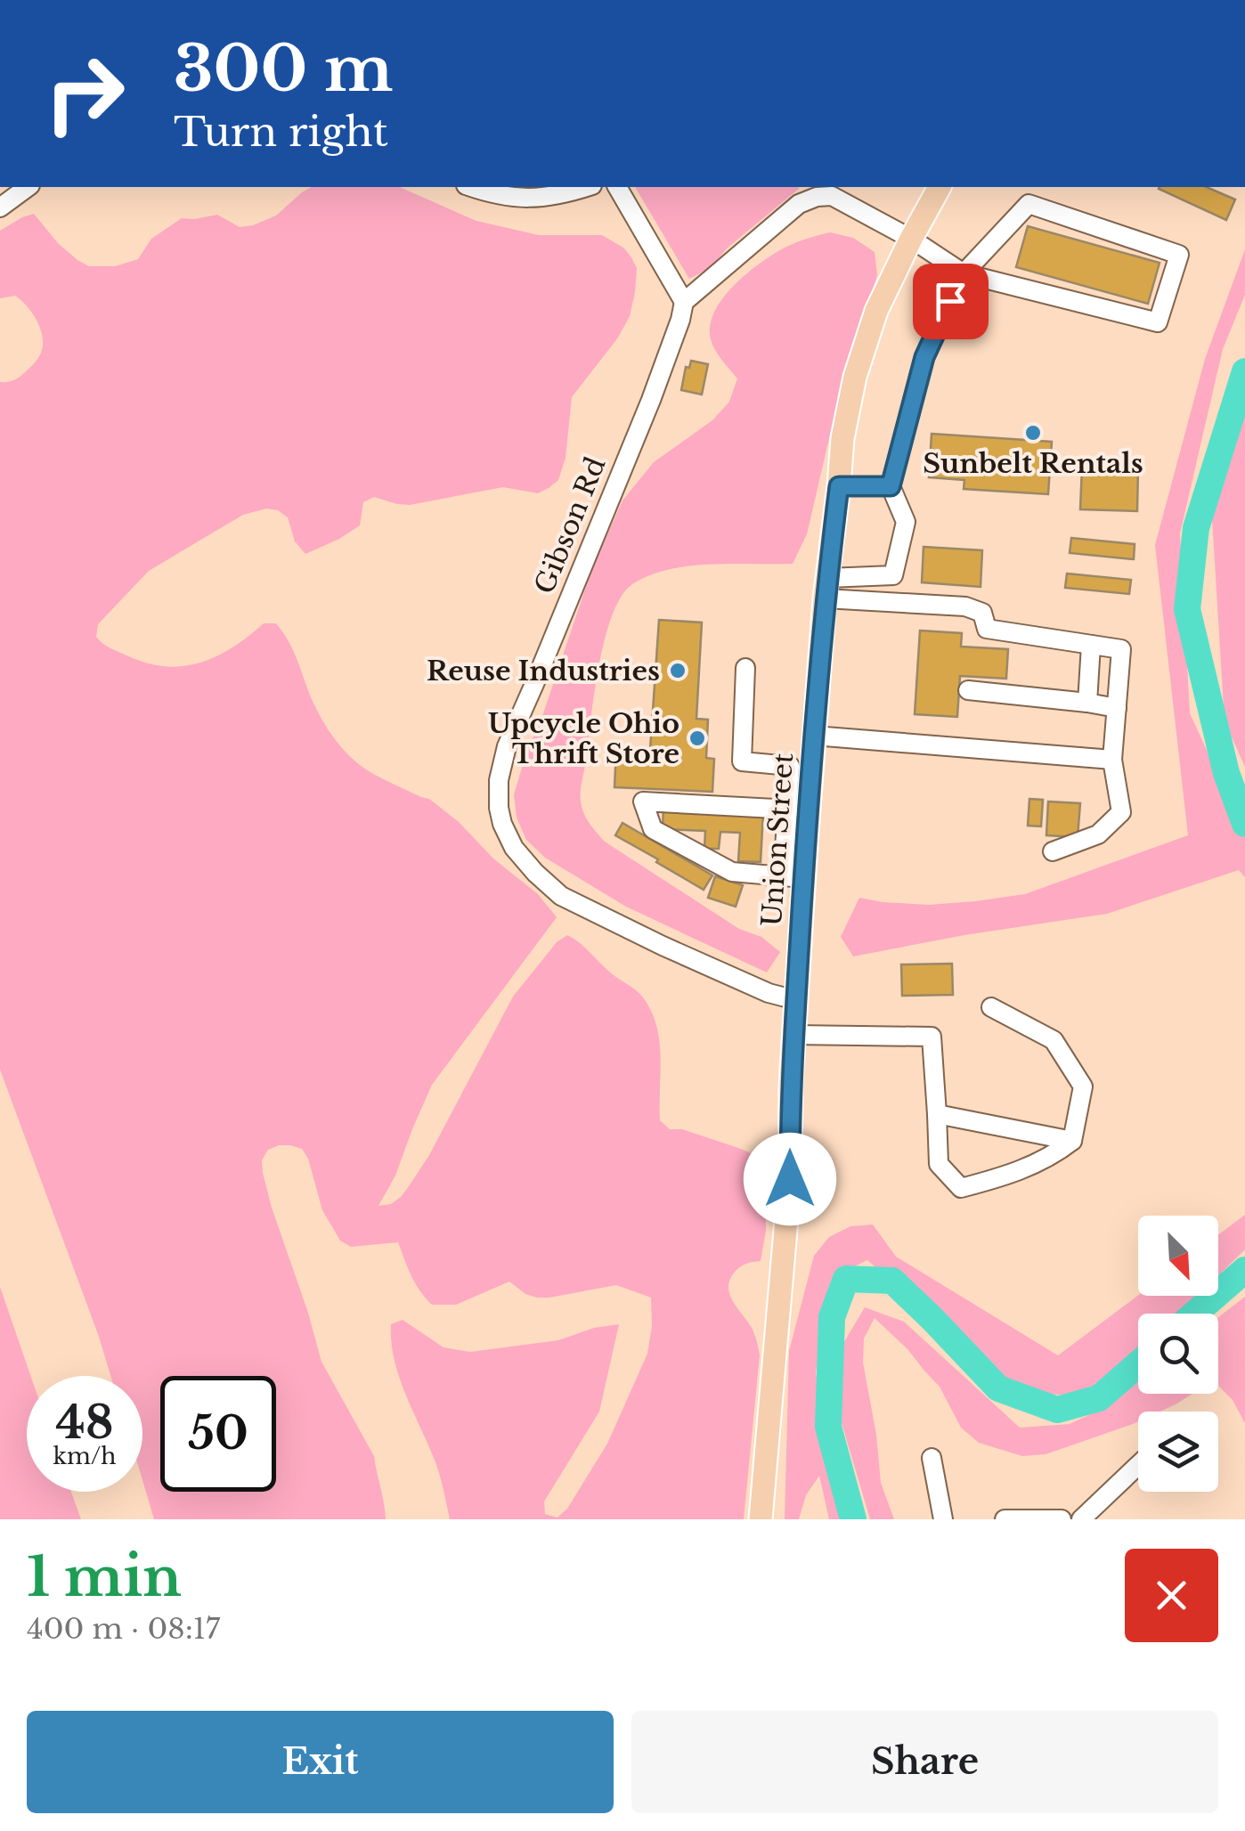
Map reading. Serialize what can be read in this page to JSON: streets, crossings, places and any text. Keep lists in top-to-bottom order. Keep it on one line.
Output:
{"streets":{"main road":["Union Street"],"street":["Gibson Rd"]},"crossings":[["Gibson Rd","Union Street"]],"places":["Sunbelt Rentals","Reuse Industries","Upcycle Ohio Thrift Store"],"north":"bottom right","page":{"turn":["300 m","Turn right"],"speed":"48 km/h","limit":"50","heading":["1 min","400 m · 08:17"],"buttons":["Exit","Share"]}}
